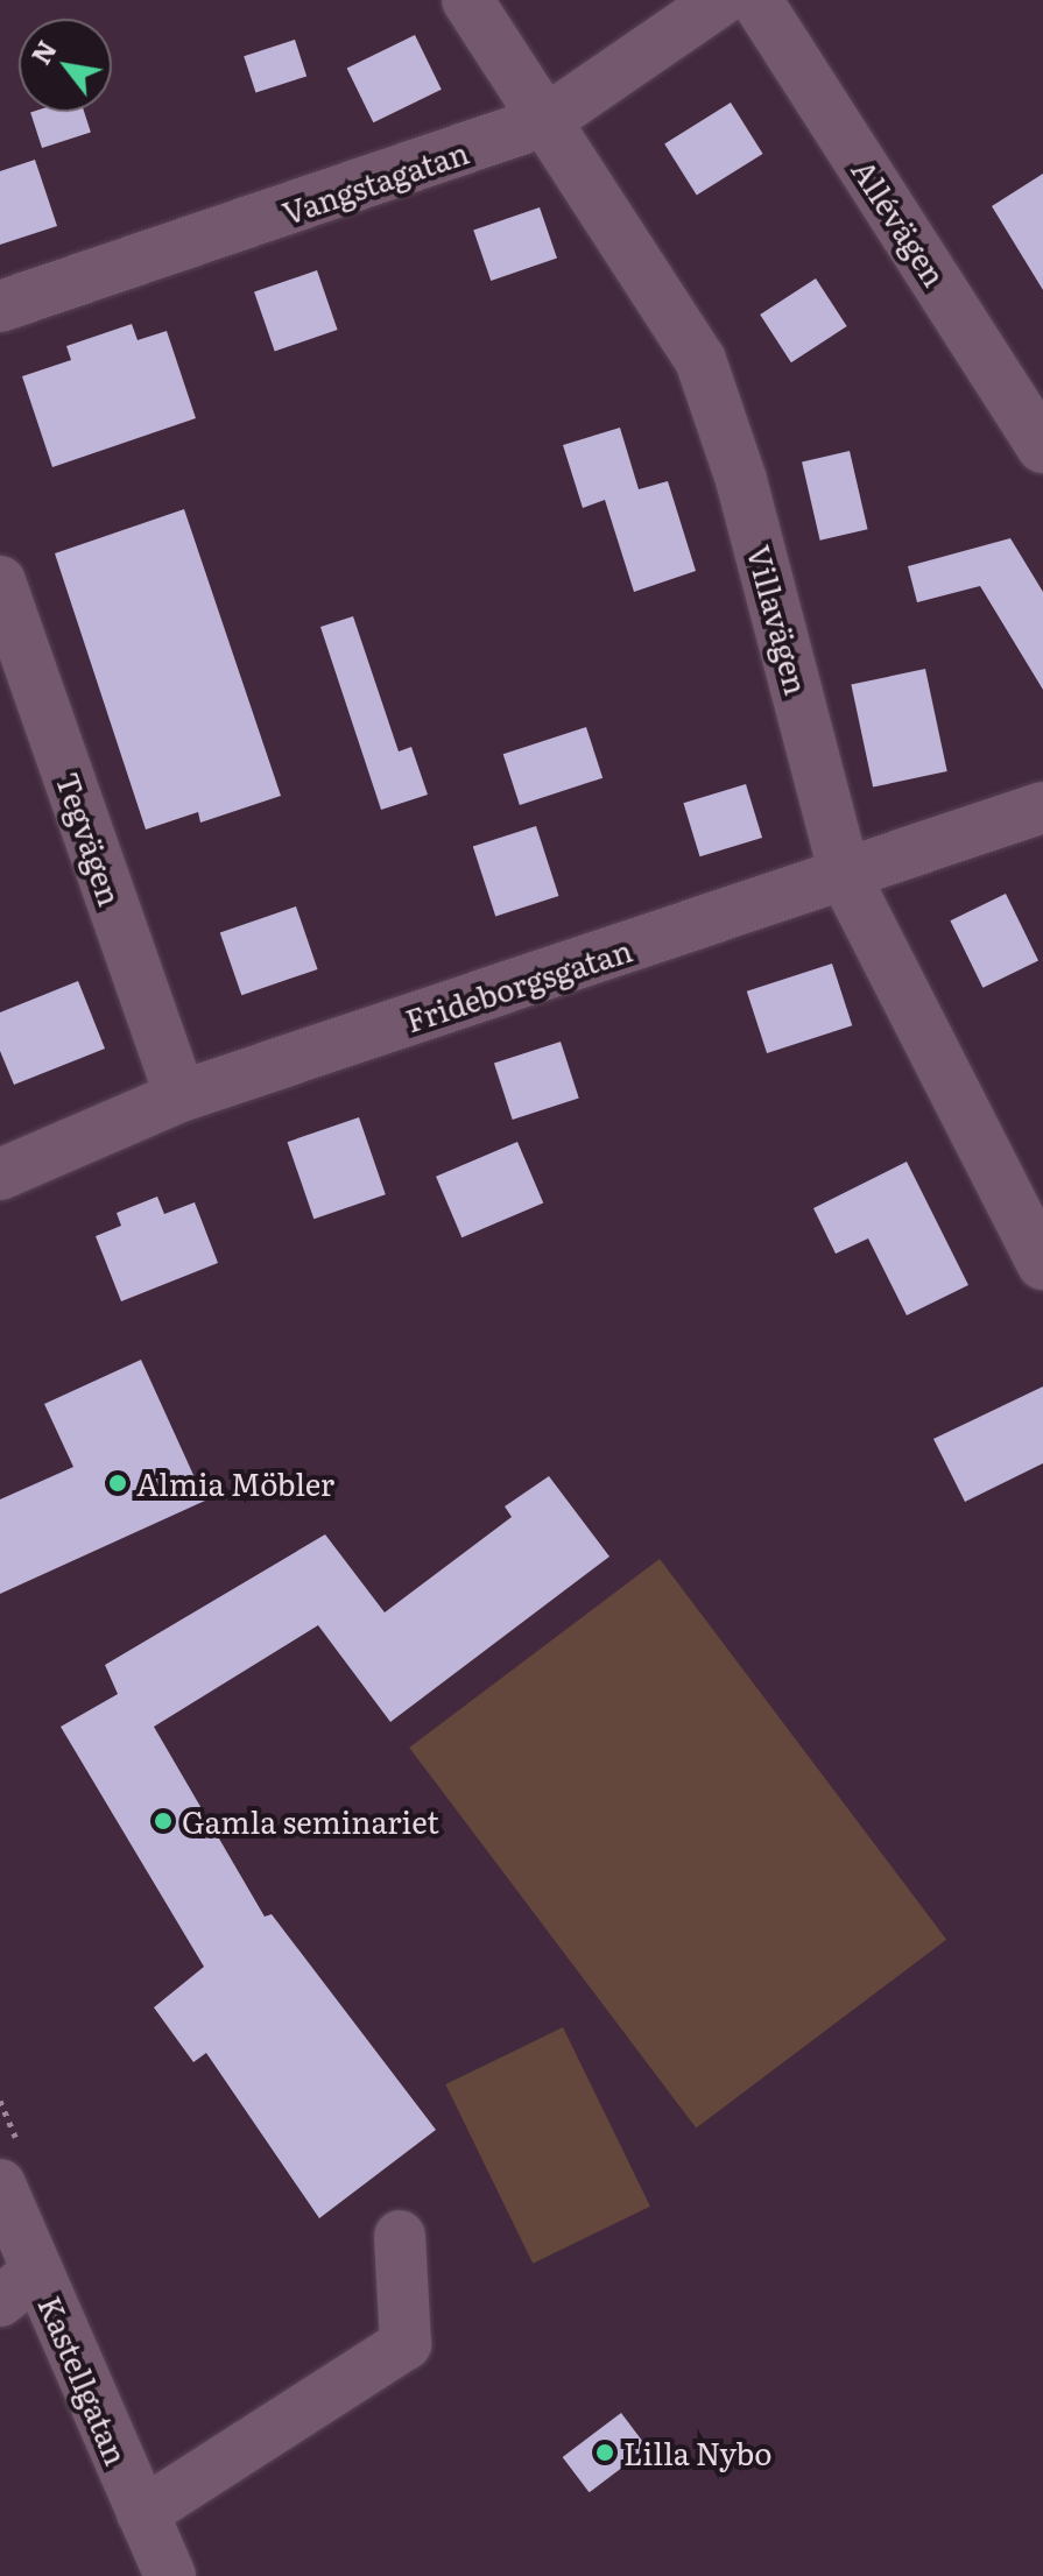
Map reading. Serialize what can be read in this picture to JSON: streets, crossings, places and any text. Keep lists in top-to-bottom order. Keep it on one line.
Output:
{"streets":{"street":["Vangstagatan","Allévägen","Villavägen","Tegvägen","Frideborgsgatan","Kastellgatan"]},"crossings":[["Vangstagatan","Villavägen"],["Villavägen","Frideborgsgatan"],["Tegvägen","Frideborgsgatan"]],"places":["Almia Möbler","Gamla seminariet","Lilla Nybo"],"north":"top left"}
